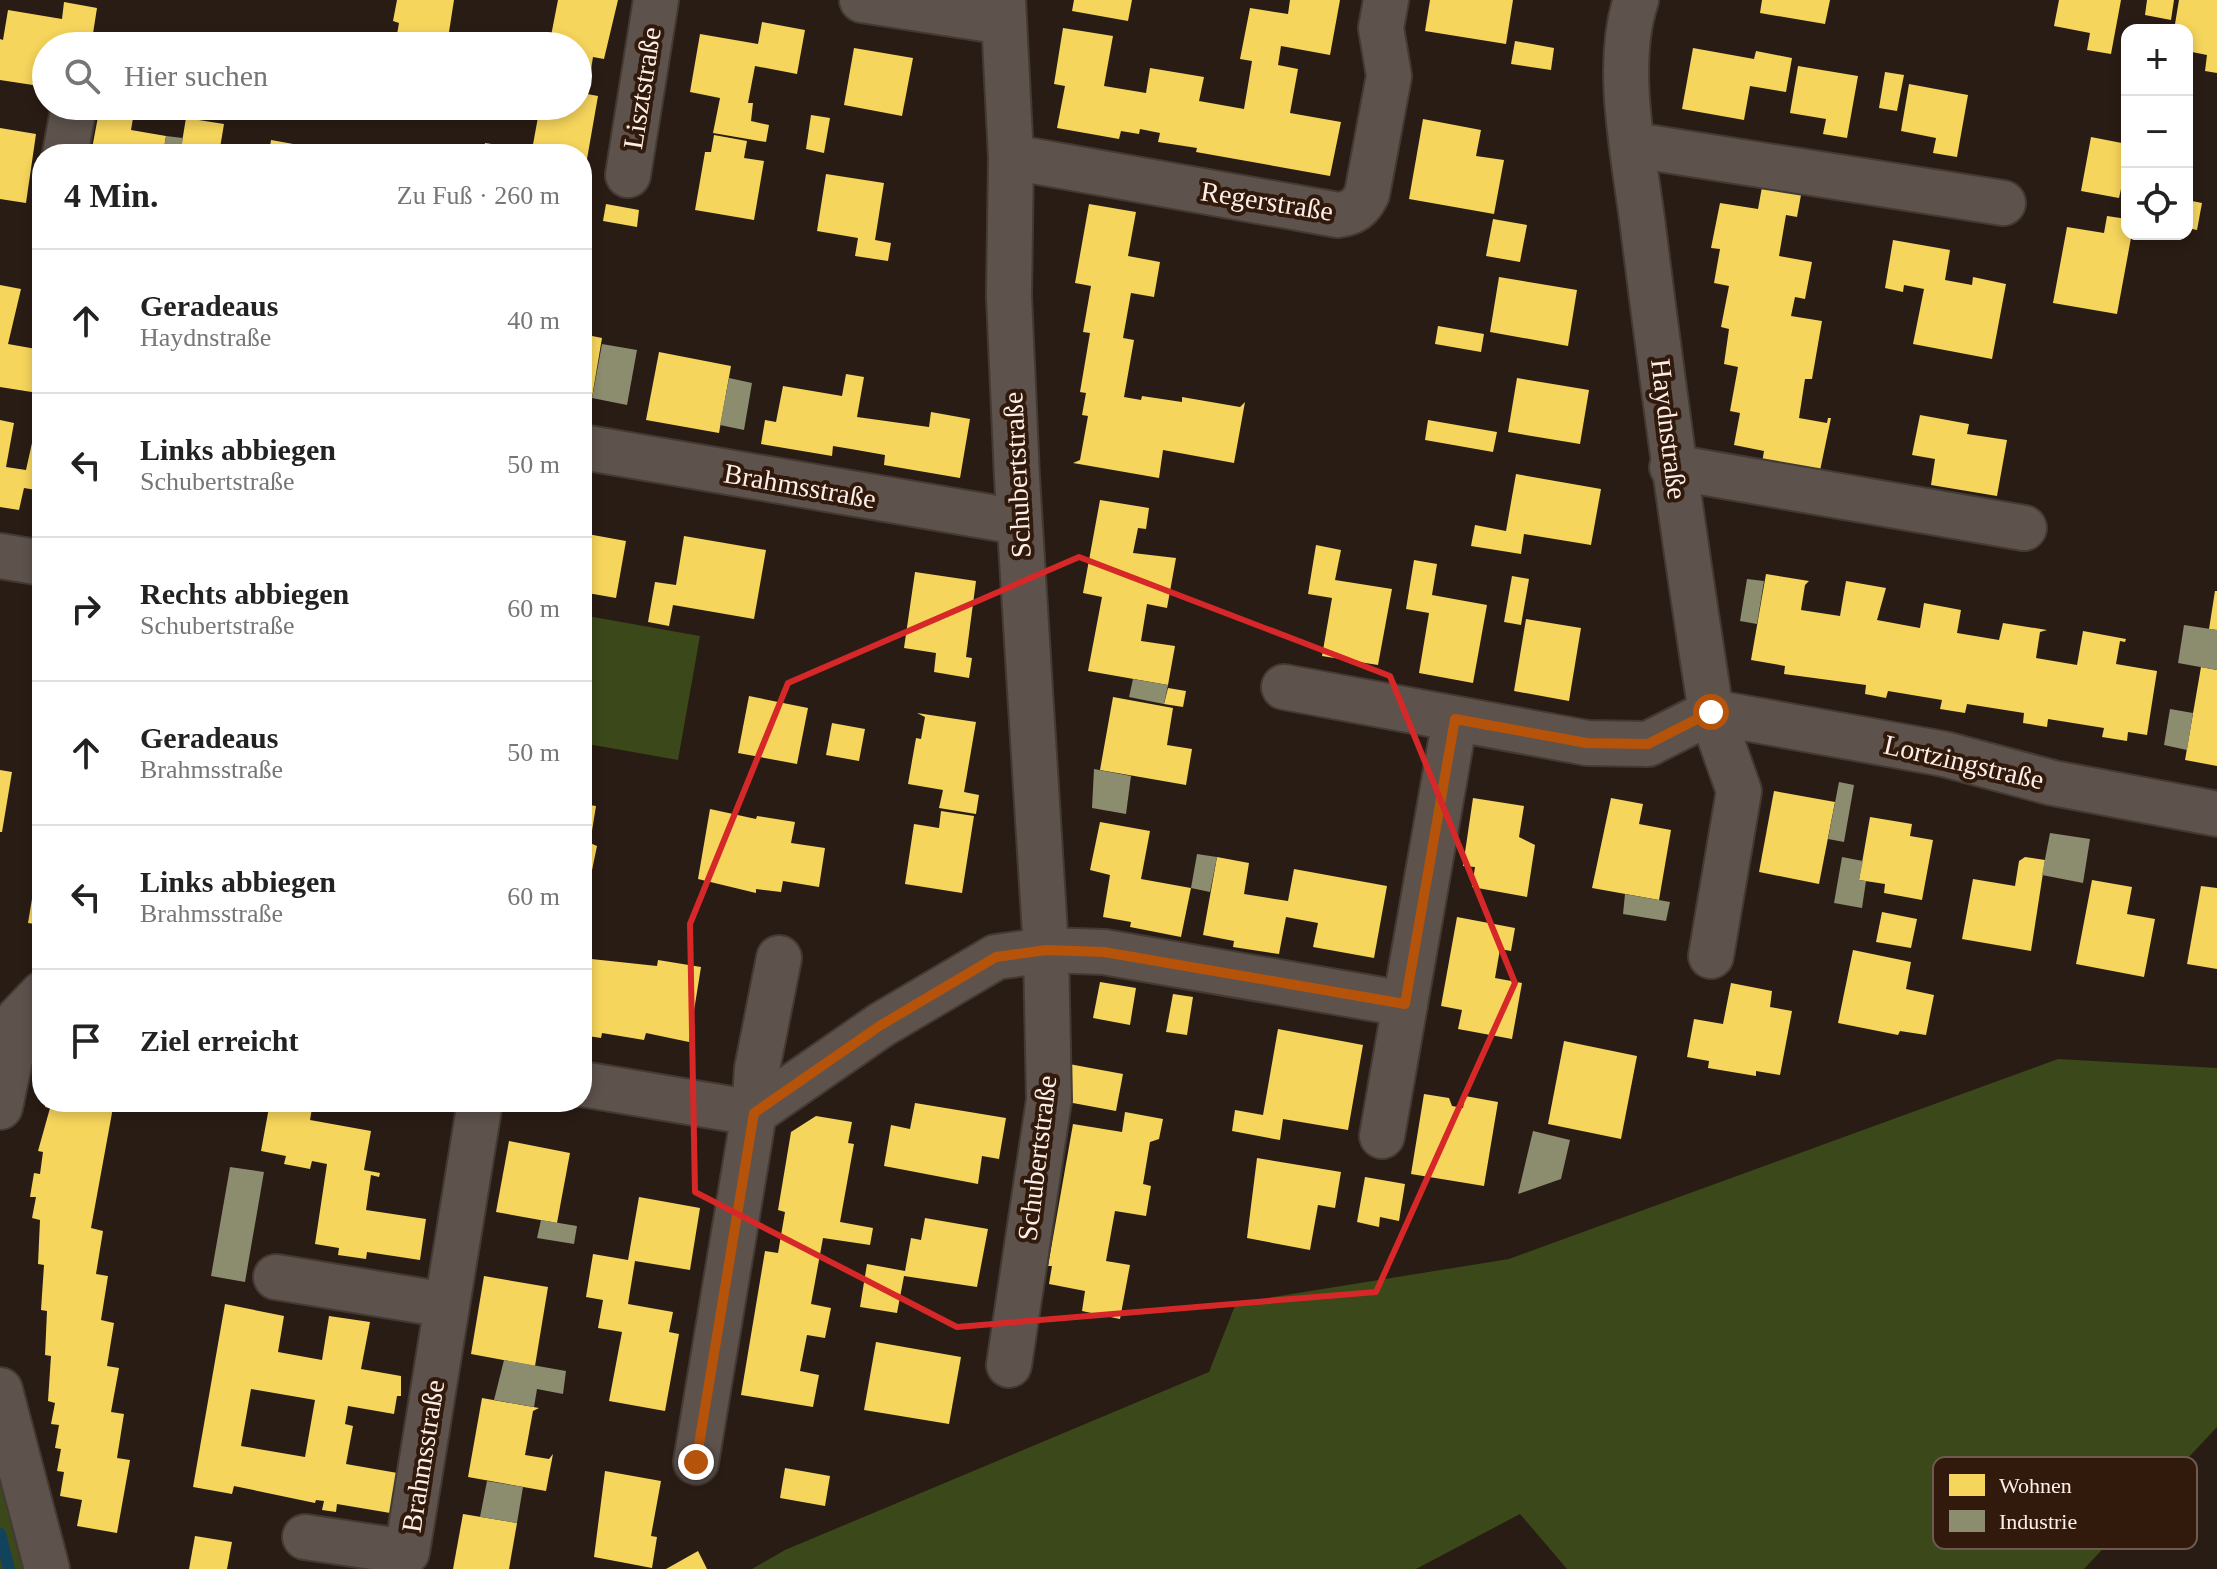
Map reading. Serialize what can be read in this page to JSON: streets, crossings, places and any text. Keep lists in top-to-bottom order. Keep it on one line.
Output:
{"streets":{"street":["Lisztstraße","Regerstraße","Haydnstraße","Schubertstraße","Brahmsstraße","Lortzingstraße"]},"crossings":[["Regerstraße","Schubertstraße"],["Haydnstraße","Lortzingstraße"],["Schubertstraße","Brahmsstraße"]],"legend":["Wohnen","Industrie"],"page":{"map_buttons":["+","−"],"search":"Hier suchen","heading":["4 Min.","Zu Fuß · 260 m"],"list":[["Geradeaus","Haydnstraße","40 m"],["Links abbiegen","Schubertstraße","50 m"],["Rechts abbiegen","Schubertstraße","60 m"],["Geradeaus","Brahmsstraße","50 m"],["Links abbiegen","Brahmsstraße","60 m"],"Ziel erreicht"]}}
